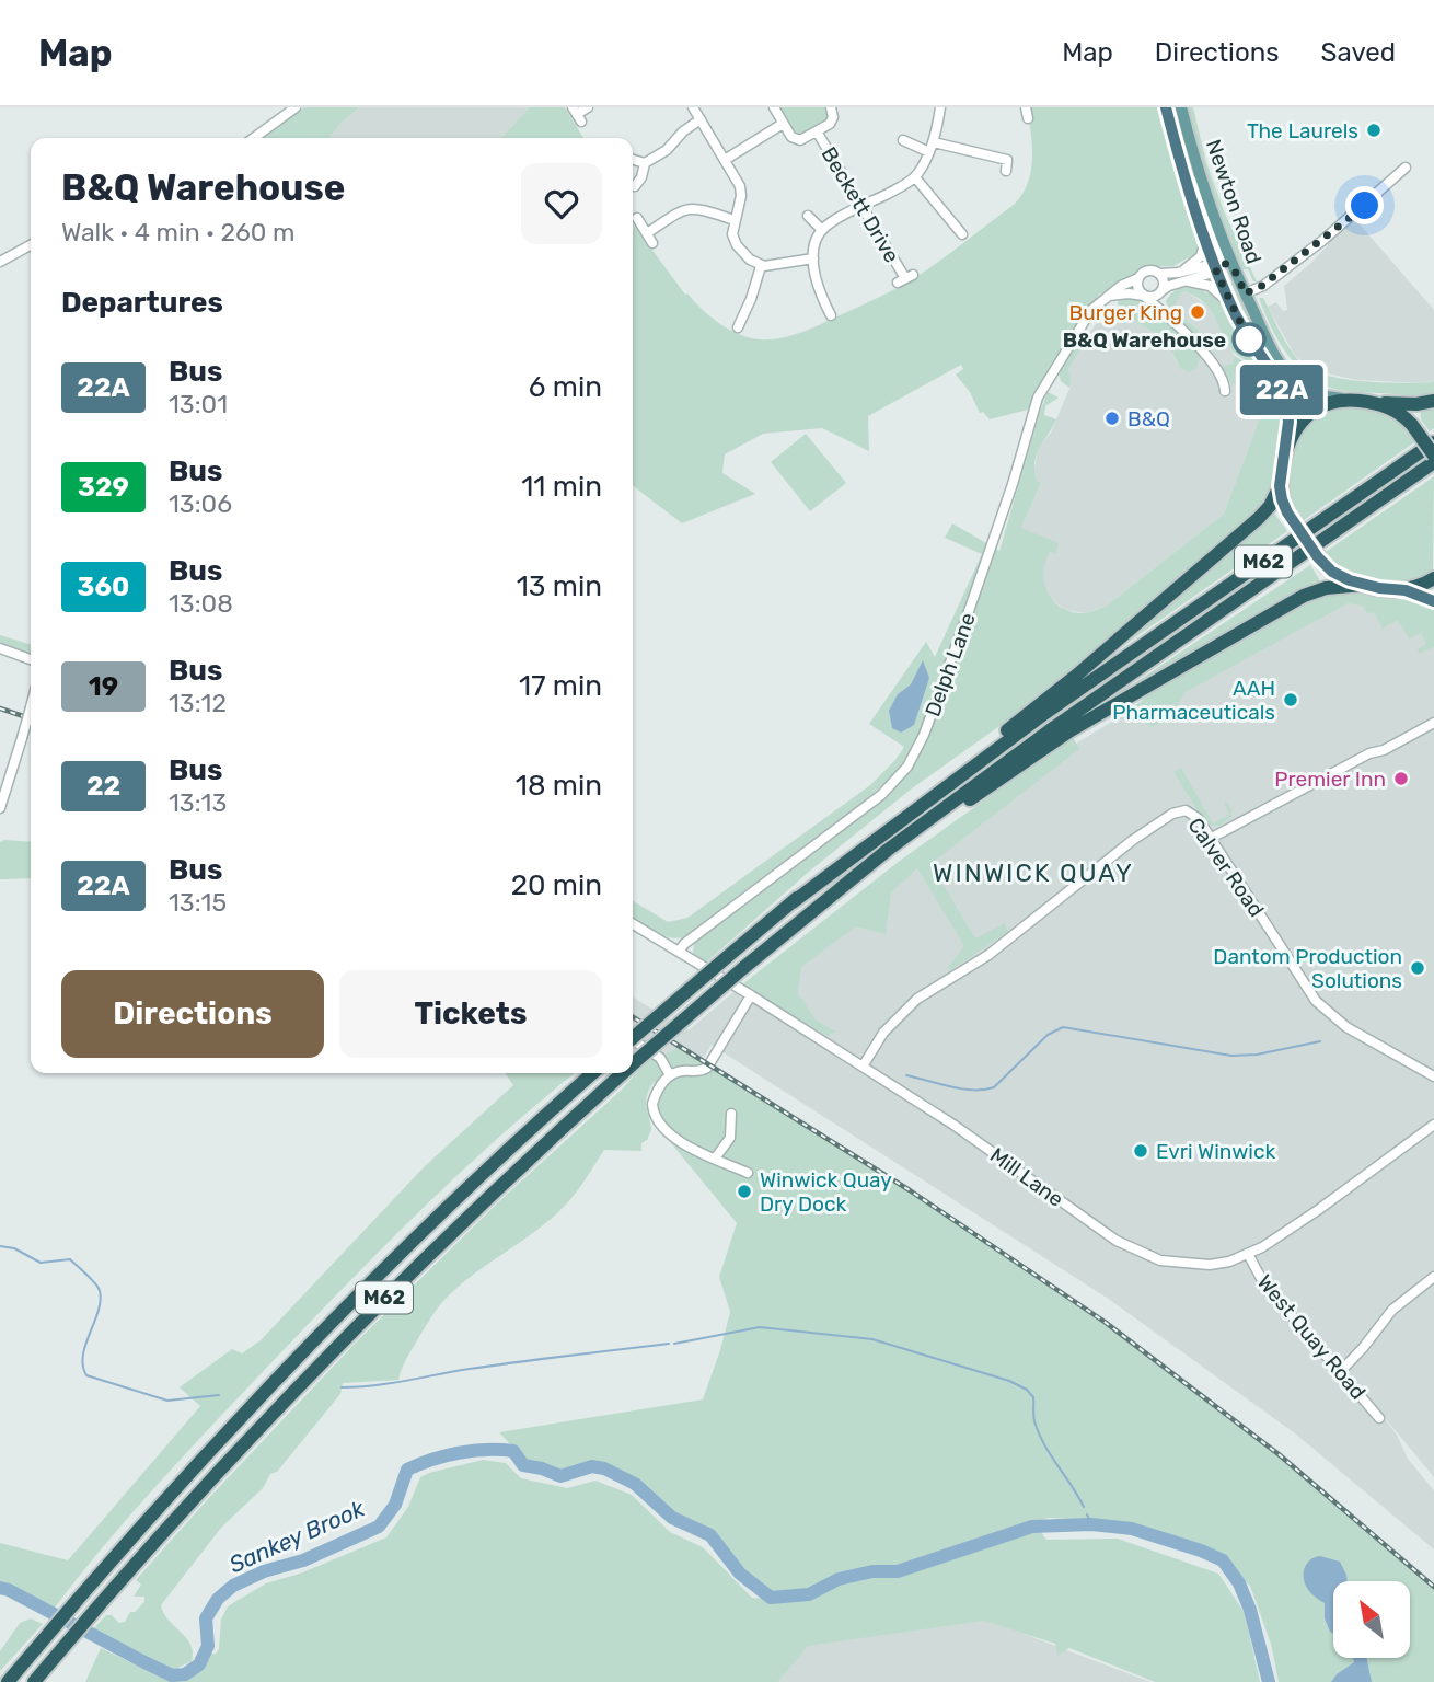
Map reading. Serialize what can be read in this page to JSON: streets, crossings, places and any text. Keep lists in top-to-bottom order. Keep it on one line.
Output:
{"streets":{"highway":["M62"],"main road":["Newton Road"],"street":["Beckett Drive","Delph Lane","Calver Road","Mill Lane","West Quay Road"]},"crossings":[["Delph Lane","Mill Lane"],["Calver Road","Mill Lane"],["Mill Lane","West Quay Road"]],"districts":["WINWICK QUAY"],"water":["Sankey Brook"],"places":["The Laurels","Burger King","B&Q Warehouse","B&Q","AAH Pharmaceuticals","Premier Inn","Dantom Production Solutions","Evri Winwick","Winwick Quay Dry Dock"],"lines":["bus line 22A"],"north":"top left","page":{"header":"Map","nav":["Map","Directions","Saved"],"on_map":"22A","heading":[["B&Q Warehouse","Walk · 4 min · 260 m"],"Departures"],"list":[{"mark":"22A","name":"Bus","note":"13:01","value":"6 min"},{"mark":"329","name":"Bus","note":"13:06","value":"11 min"},{"mark":"360","name":"Bus","note":"13:08","value":"13 min"},{"mark":"19","name":"Bus","note":"13:12","value":"17 min"},{"mark":"22","name":"Bus","note":"13:13","value":"18 min"},{"mark":"22A","name":"Bus","note":"13:15","value":"20 min"}],"buttons":["Directions","Tickets"]}}
